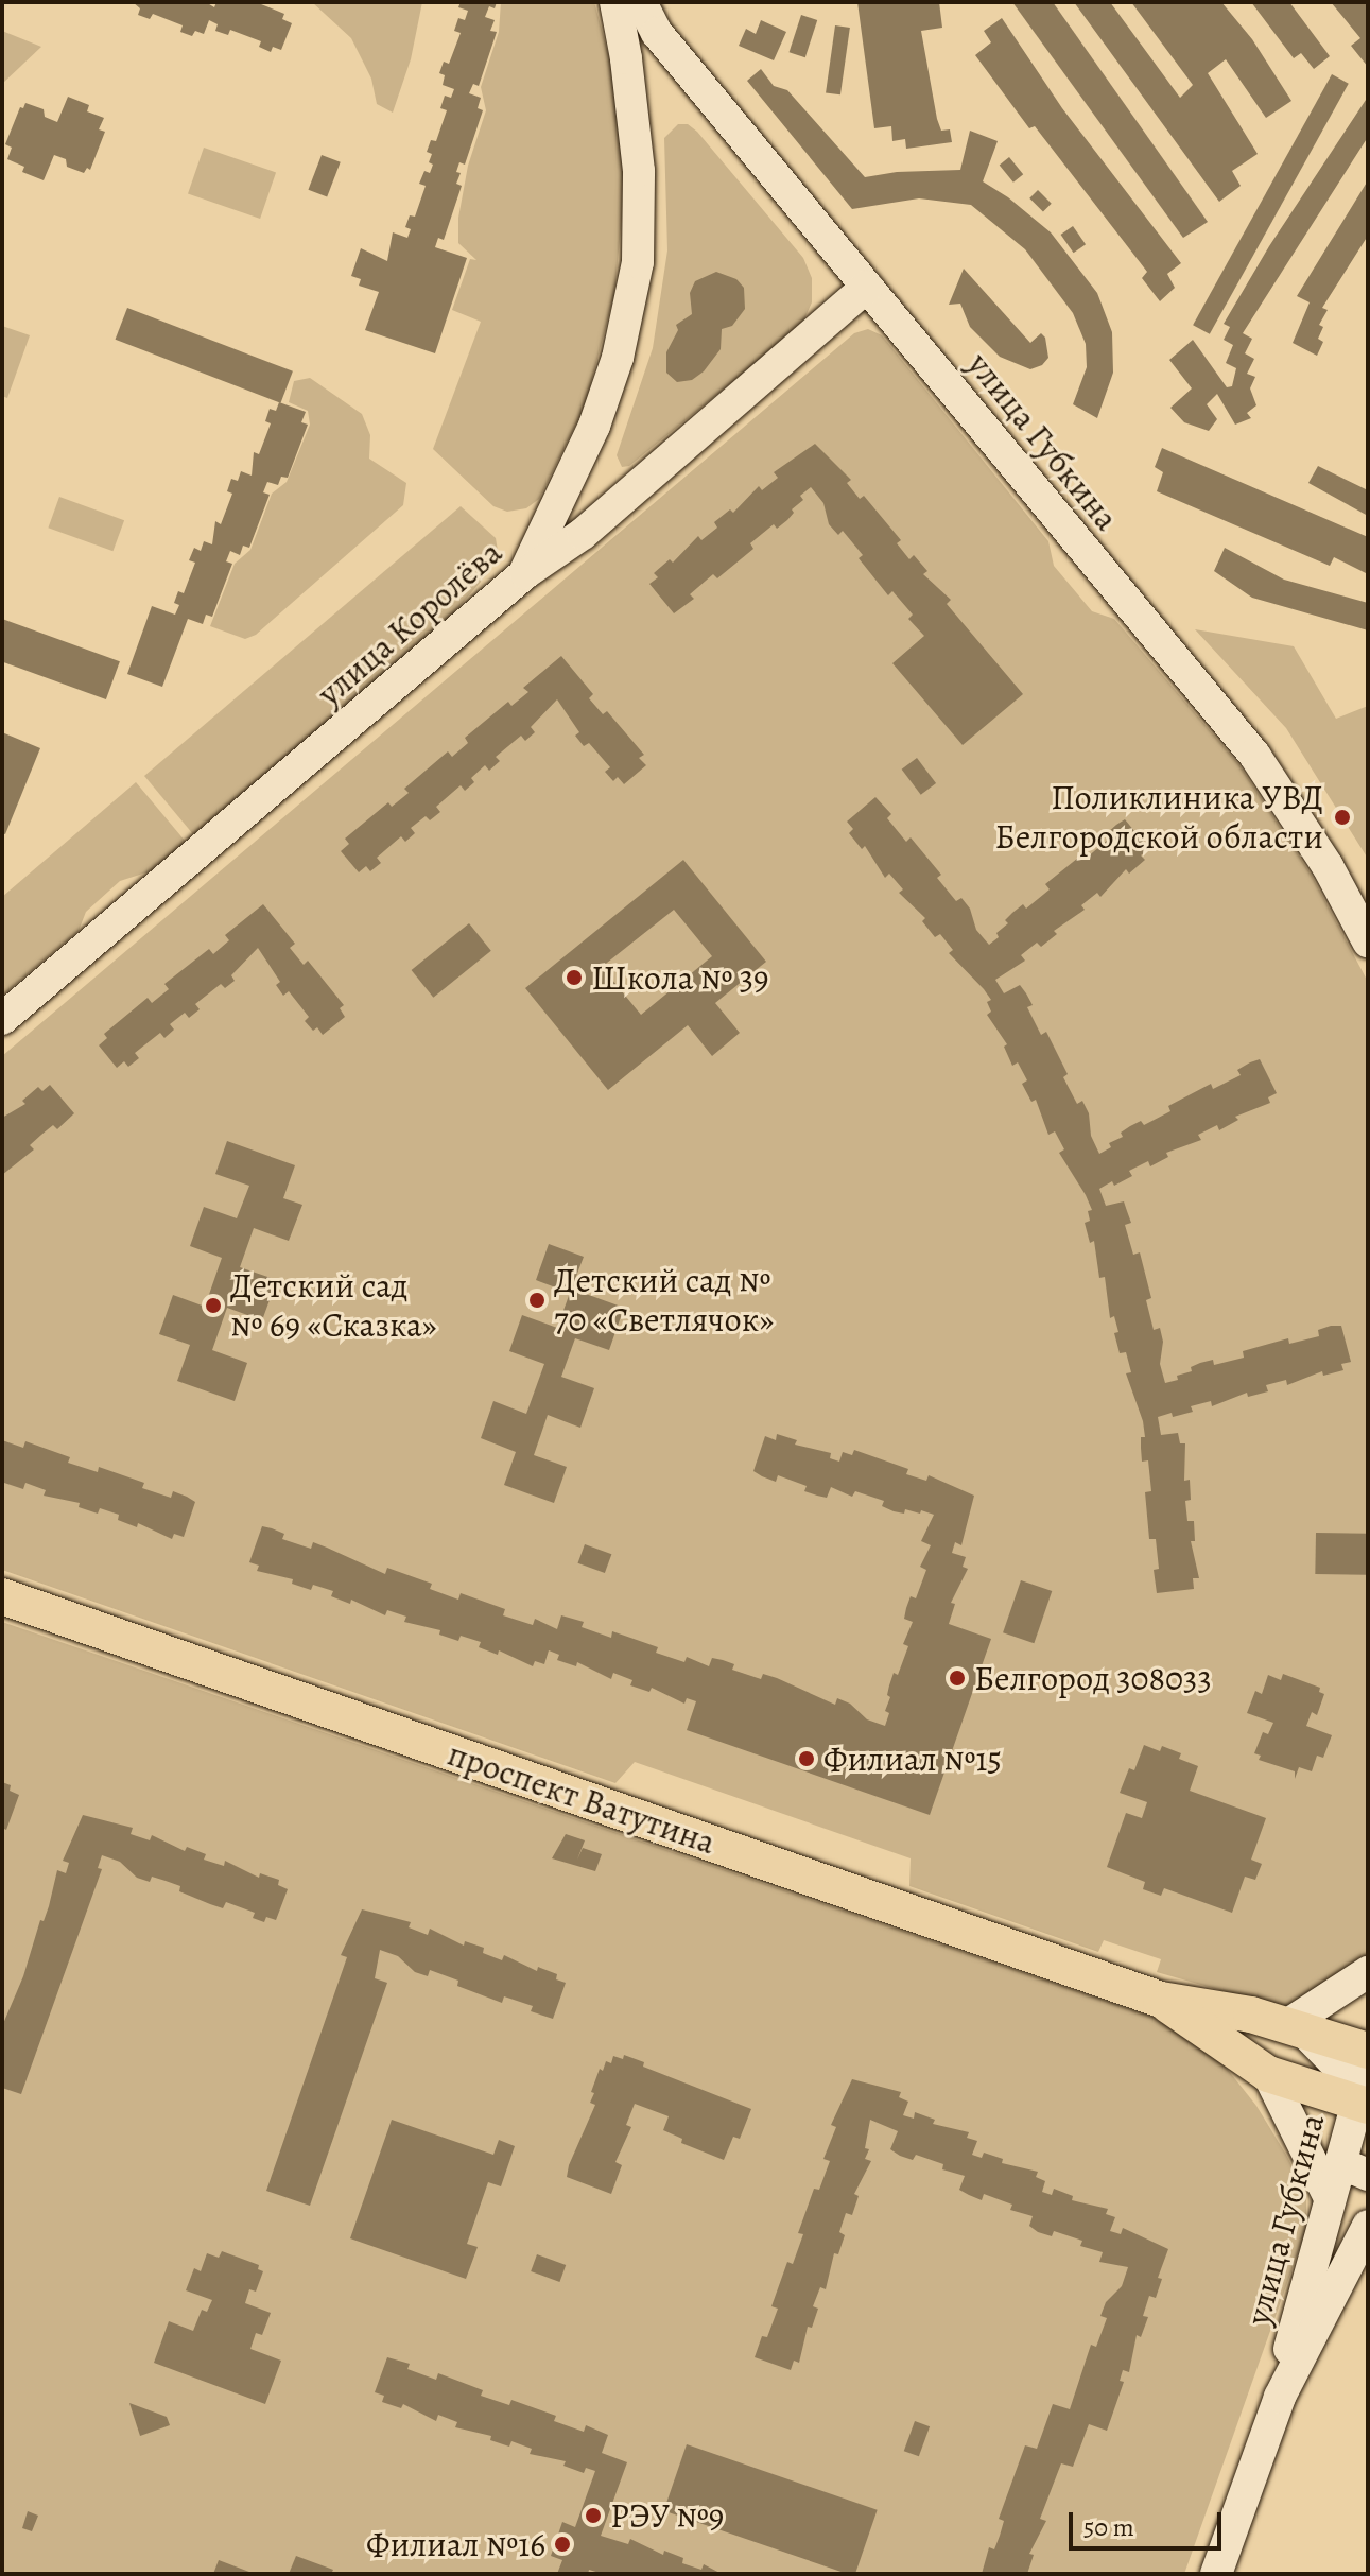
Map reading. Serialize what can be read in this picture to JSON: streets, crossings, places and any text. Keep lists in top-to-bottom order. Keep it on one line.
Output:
{"streets":{"main road":["улица Губкина","улица Королёва","проспект Ватутина"]},"crossings":[["улица Губкина","улица Королёва"],["улица Губкина","проспект Ватутина"]],"places":["Поликлиника УВД Белгородской области","Школа № 39","Детский сад № 70 «Светлячок»","Детский сад № 69 «Сказка»","Белгород 308033","Филиал №15","РЭУ №9","Филиал №16"],"scale_bar":"50 m"}
